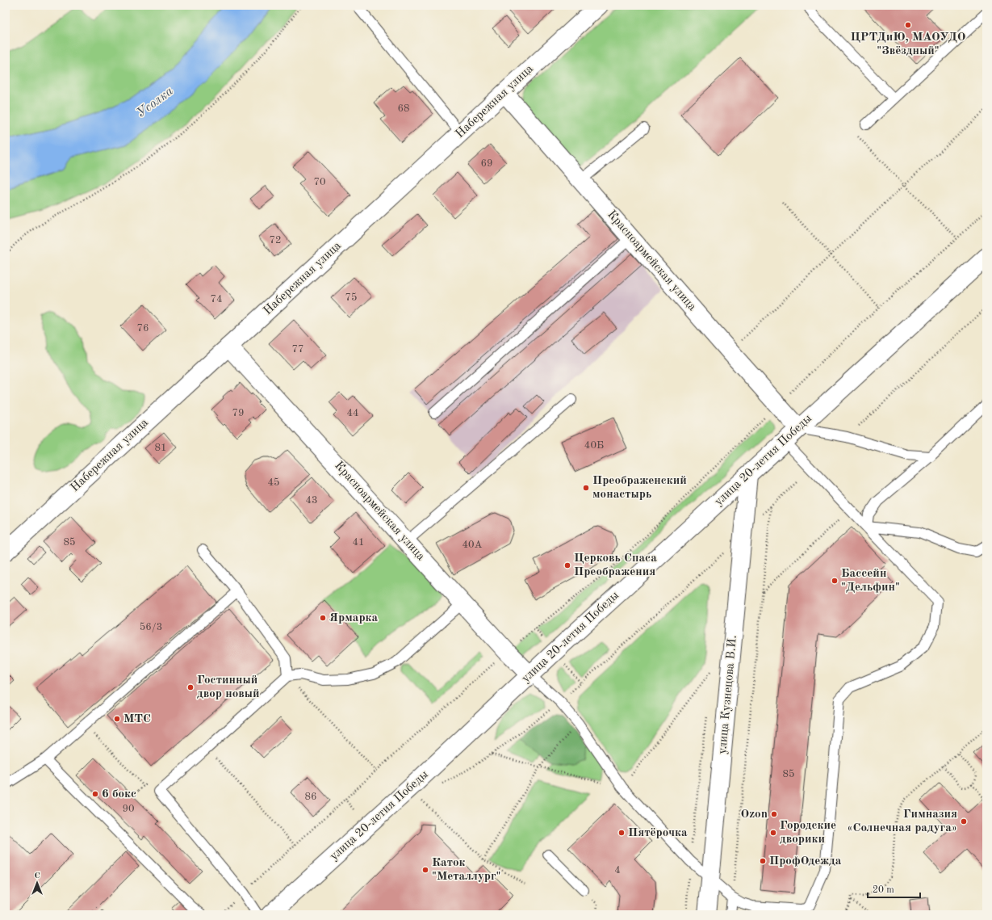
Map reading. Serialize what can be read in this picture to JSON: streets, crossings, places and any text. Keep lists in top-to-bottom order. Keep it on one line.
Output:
{"streets":{"street":["Набережная улица","Красноармейская улица","улица 20-летия Победы","улица Кузнецова В.И."]},"crossings":[["Набережная улица","Красноармейская улица"],["Красноармейская улица","улица 20-летия Победы"],["улица 20-летия Победы","улица Кузнецова В.И."]],"water":["Усолка"],"places":["ЦРТДиЮ, МАОУДО \"Звёздный\"","Преображенский монастырь","Церковь Спаса Преображения","Бассейн \"Дельфин\"","Ярмарка","Гостинный двор новый","МТС","6 бокс","Ozon","Гимназия «Солнечная радуга»","Пятёрочка","Городские дворики","ПрофОдежда","Каток \"Металлург\""],"house_numbers":["68","69","70","72","75","74","76","77","79","44","40Б","81","45","43","85","41","40А","56/3","85","86","90","4"],"scale_bar":"20 m","north":"top"}
